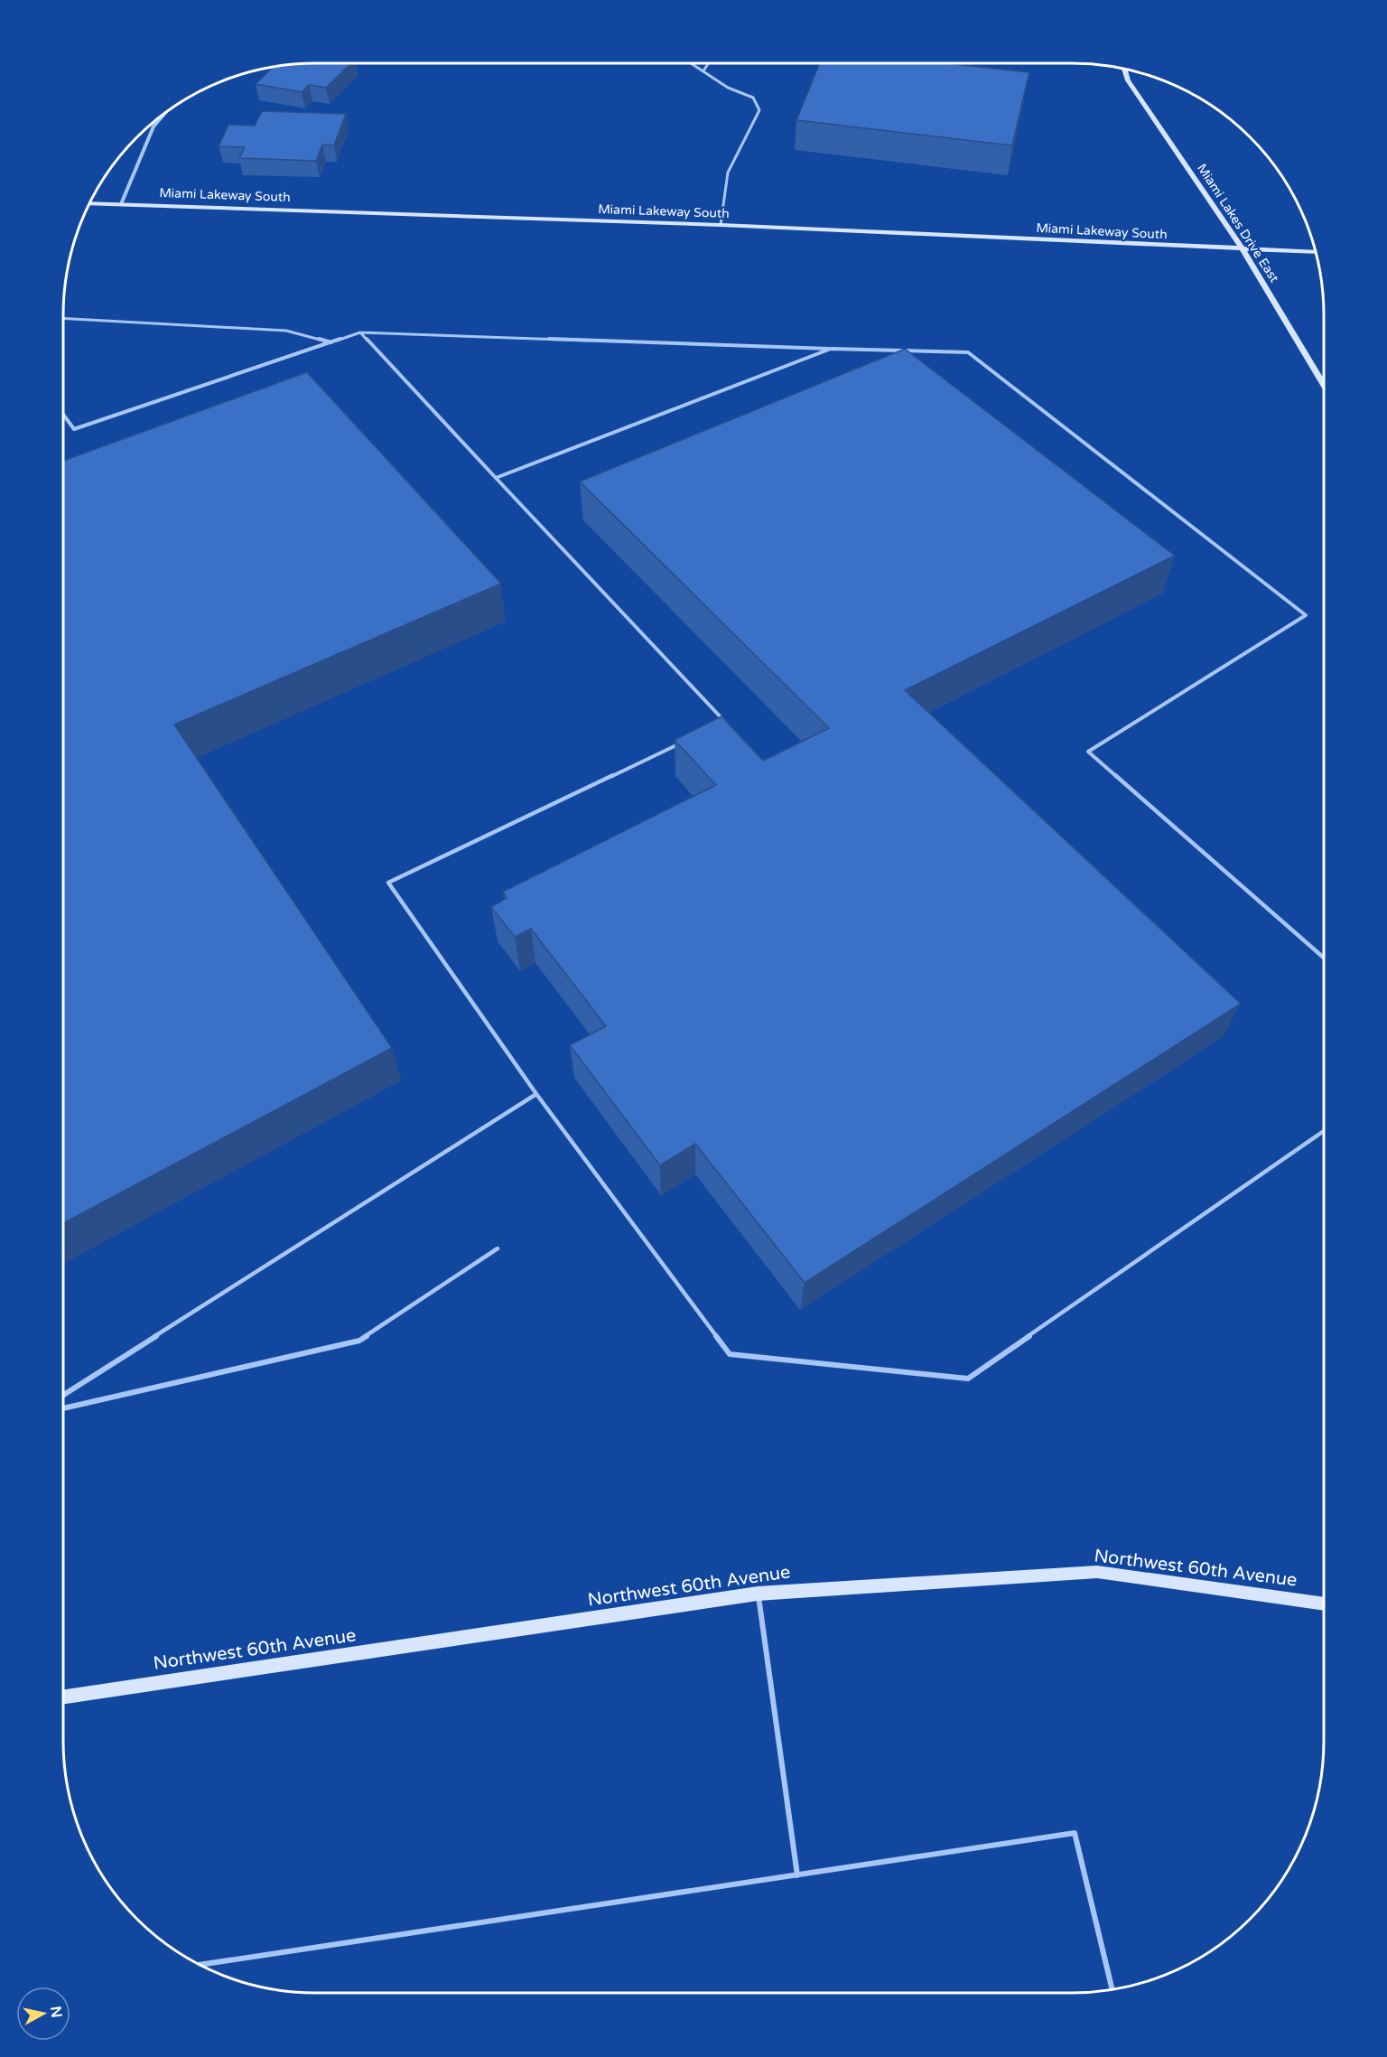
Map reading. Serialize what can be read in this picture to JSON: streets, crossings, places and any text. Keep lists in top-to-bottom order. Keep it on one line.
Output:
{"streets":{"street":["Miami Lakeway South","Miami Lakes Drive East","Northwest 60th Avenue"]},"crossings":[["Miami Lakeway South","Miami Lakes Drive East"]],"north":"right"}
